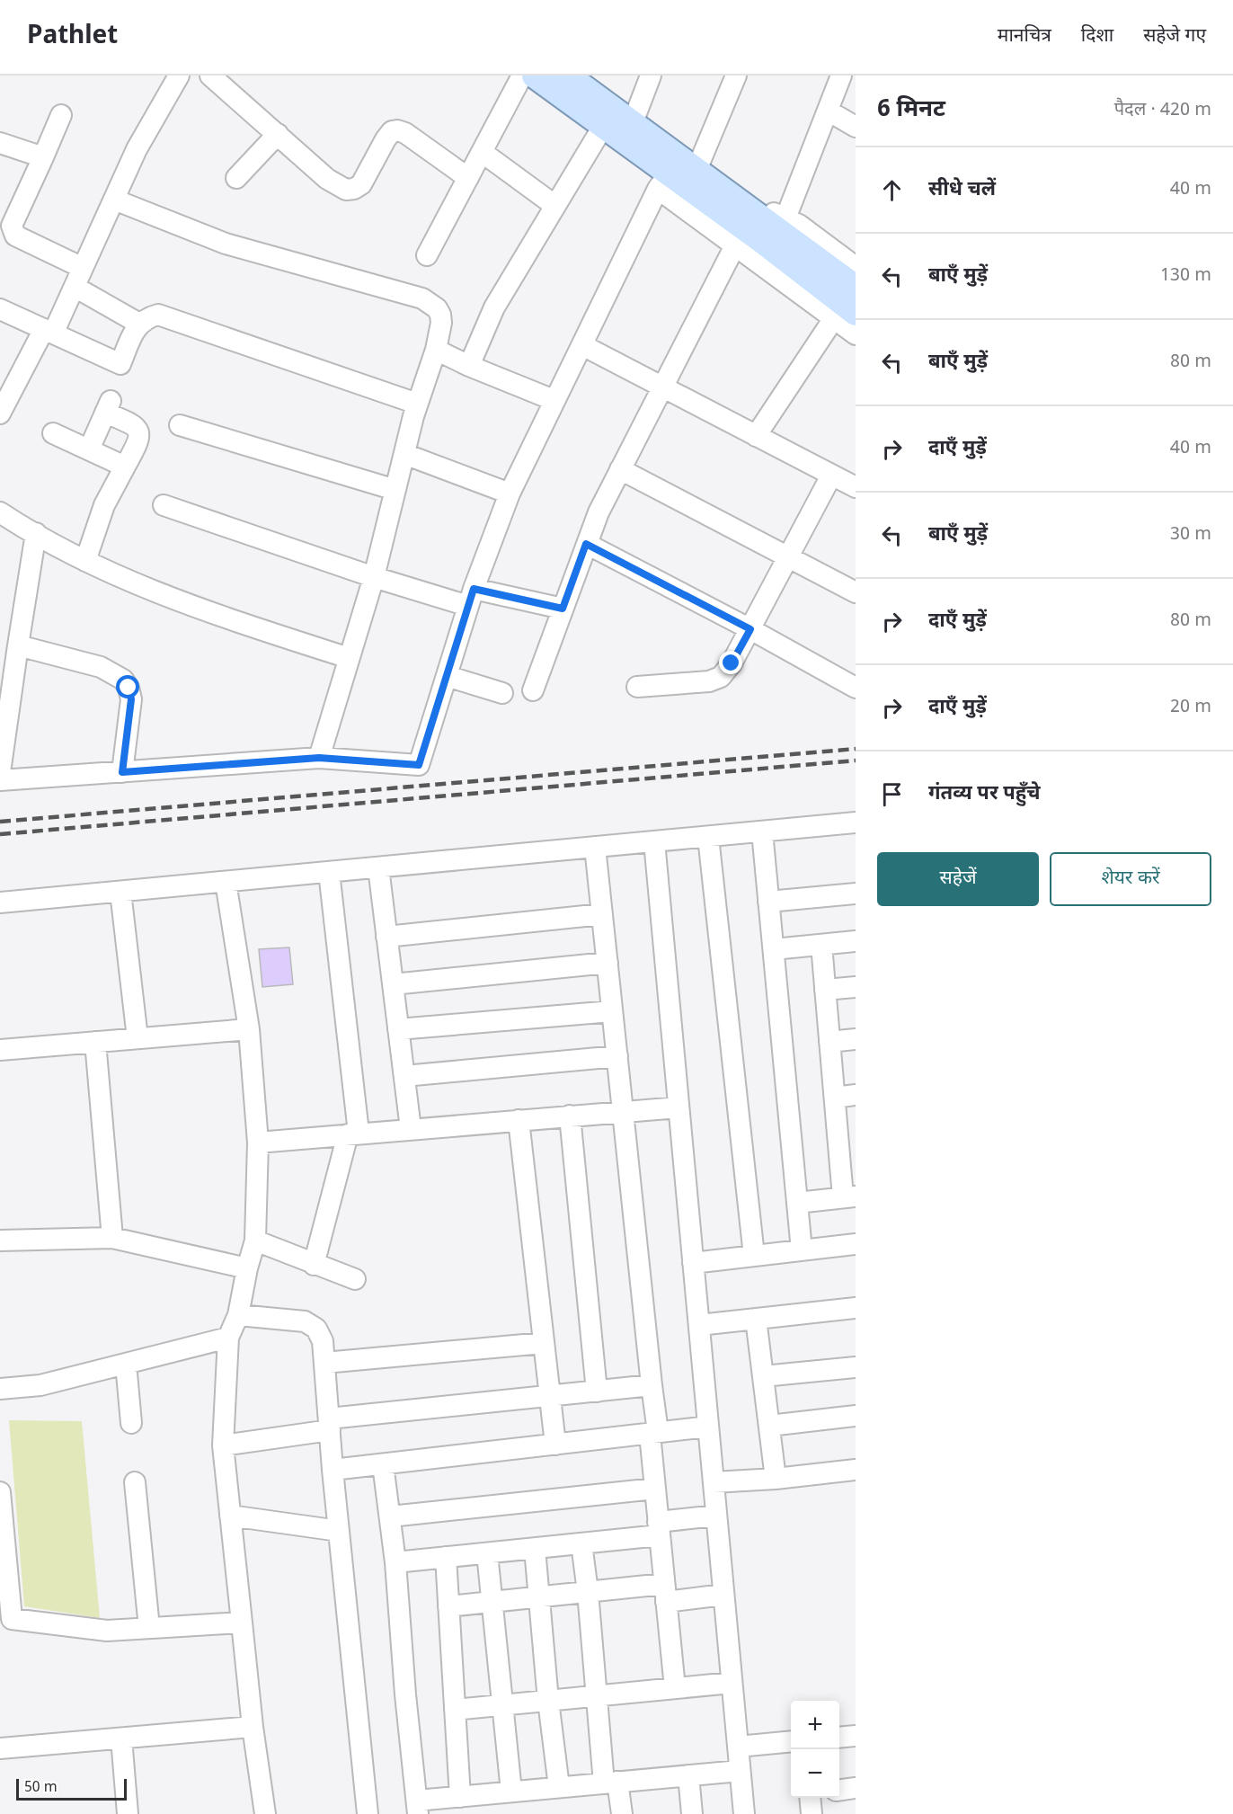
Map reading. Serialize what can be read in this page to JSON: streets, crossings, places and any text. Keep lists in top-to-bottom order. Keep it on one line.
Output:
{"scale_bar":"50 m","page":{"header":"Pathlet","nav":["मानचित्र","दिशा","सहेजे गए"],"heading":["6 मिनट","पैदल · 420 m"],"list":[["सीधे चलें","40 m"],["बाएँ मुड़ें","130 m"],["बाएँ मुड़ें","80 m"],["दाएँ मुड़ें","40 m"],["बाएँ मुड़ें","30 m"],["दाएँ मुड़ें","80 m"],["दाएँ मुड़ें","20 m"],"गंतव्य पर पहुँचे"],"buttons":["सहेजें","शेयर करें"],"map_buttons":["+","−"],"scale":"50 m"}}
